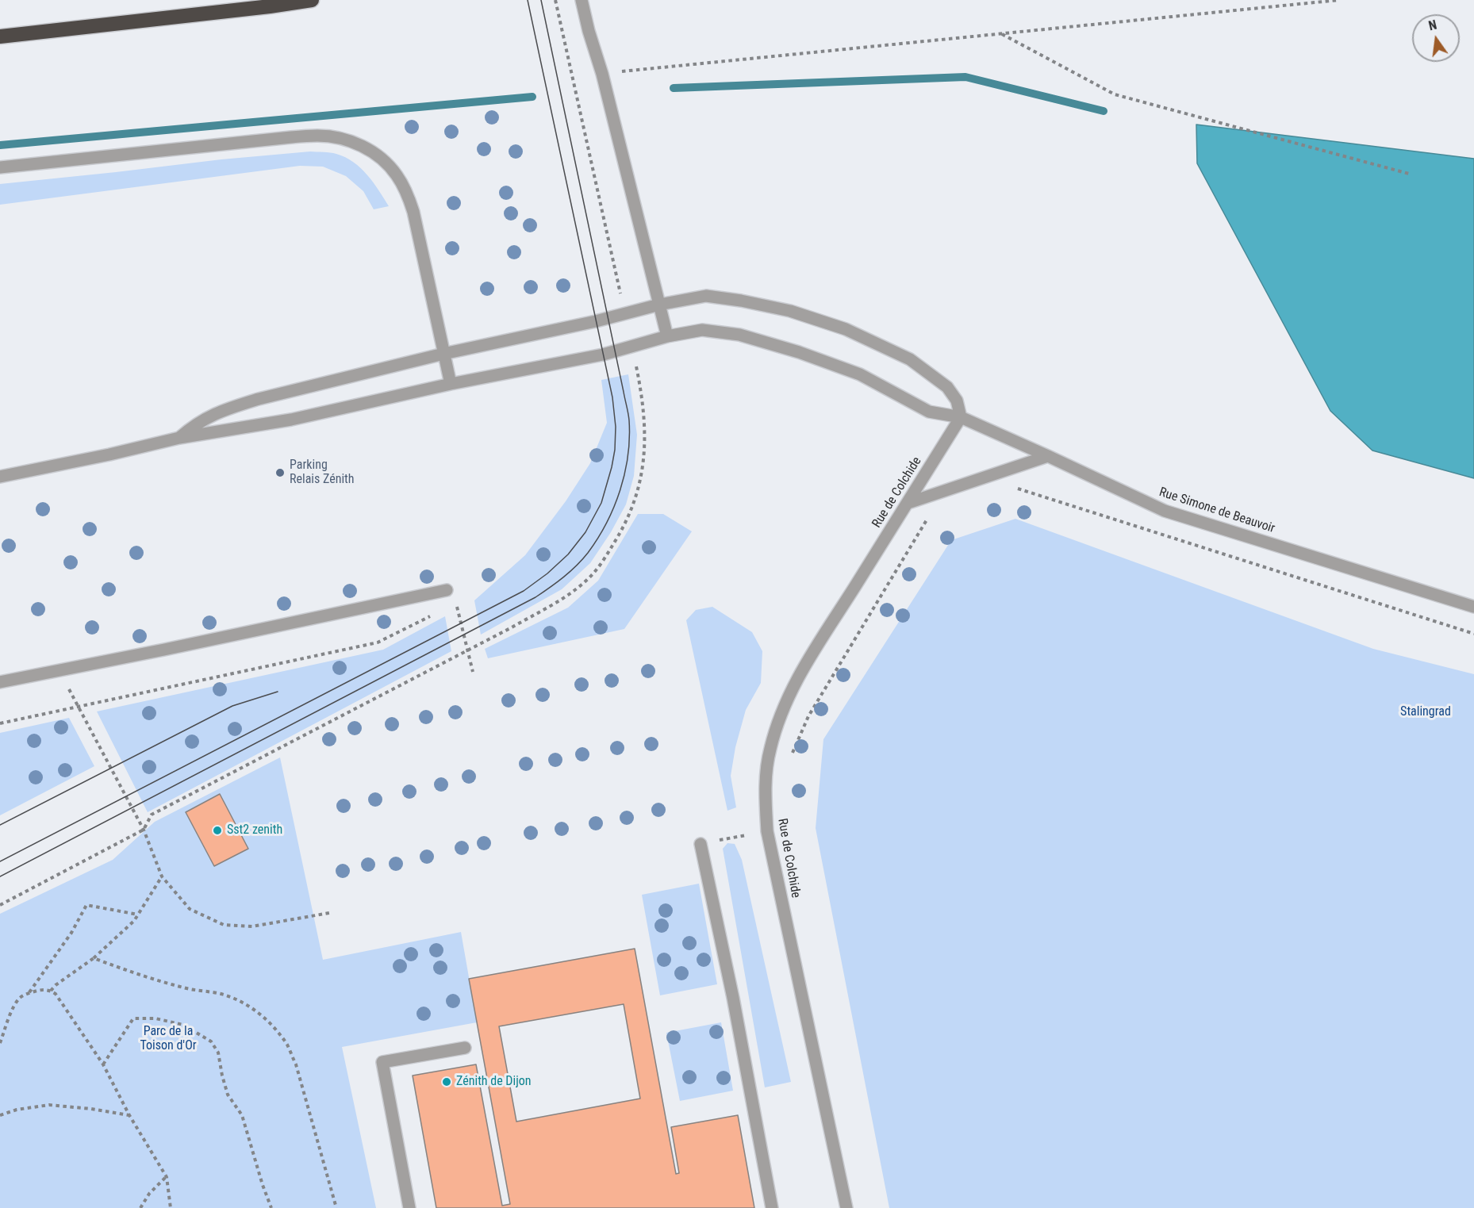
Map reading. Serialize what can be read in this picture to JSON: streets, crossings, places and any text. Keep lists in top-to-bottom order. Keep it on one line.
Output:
{"streets":{"street":["Rue de Colchide","Rue Simone de Beauvoir"]},"crossings":[["Rue de Colchide","Rue Simone de Beauvoir"]],"parks":["Stalingrad","Parc de la Toison d'Or"],"places":["Parking Relais Zénith","Sst2 zenith","Zénith de Dijon"],"north":"top"}
